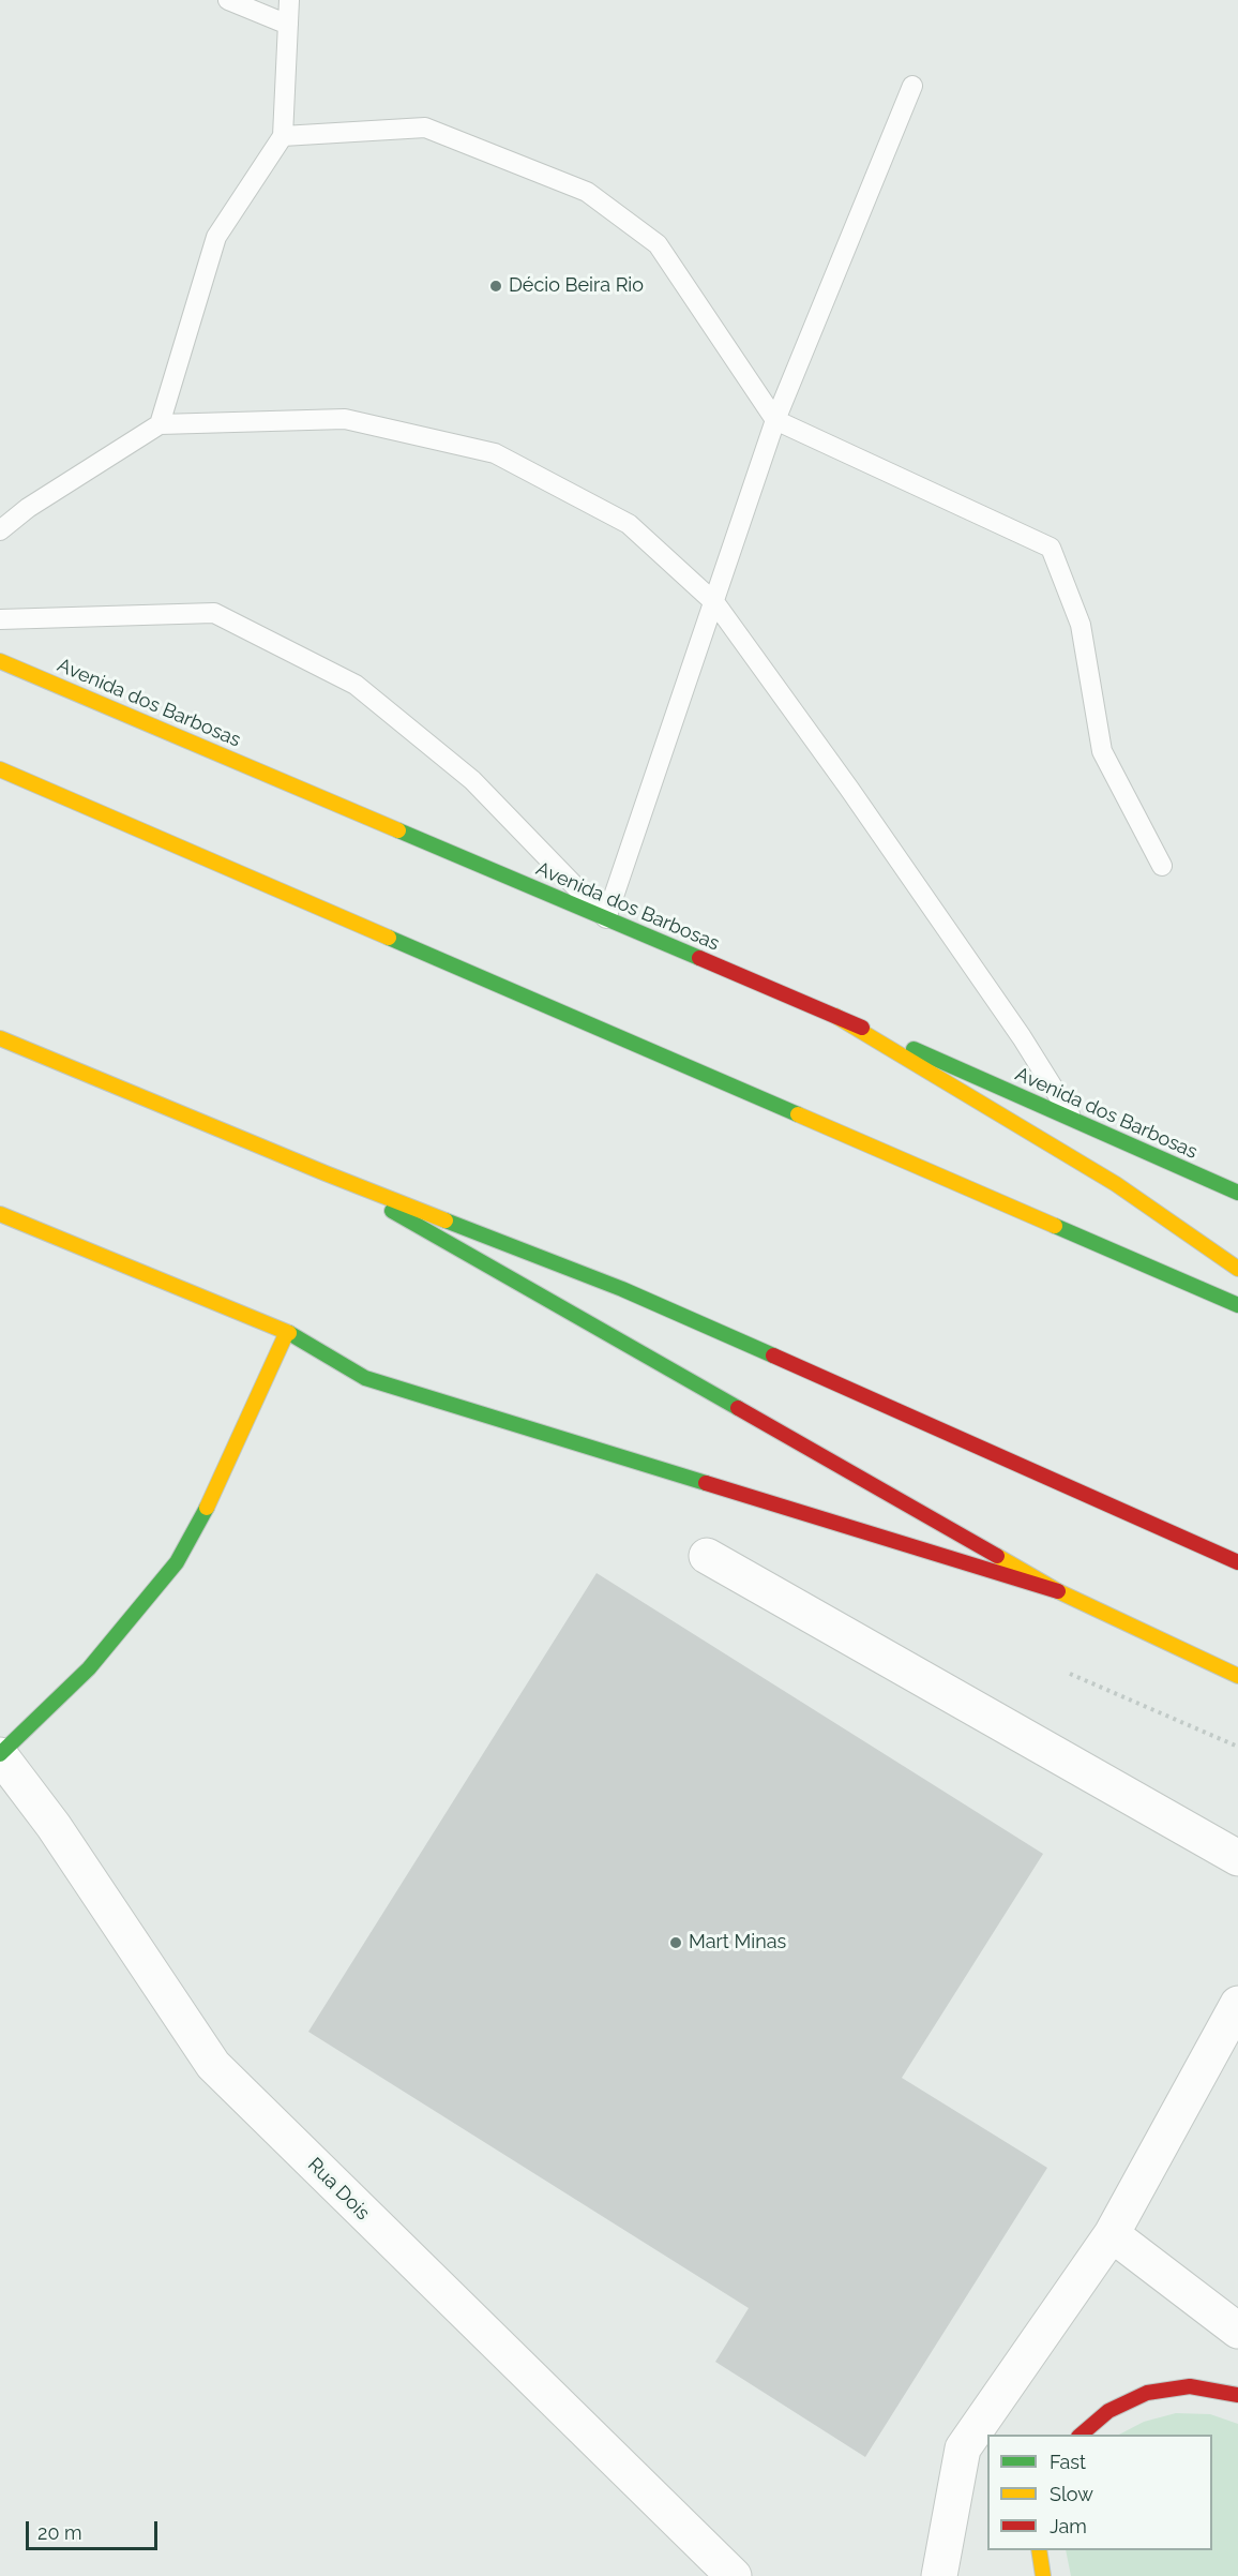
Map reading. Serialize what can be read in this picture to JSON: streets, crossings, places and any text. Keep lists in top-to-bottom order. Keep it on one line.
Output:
{"streets":{"main road":["Avenida dos Barbosas"],"street":["Rua Dois"]},"places":["Décio Beira Rio","Mart Minas"],"legend":["Fast","Slow","Jam"],"scale_bar":"20 m"}
